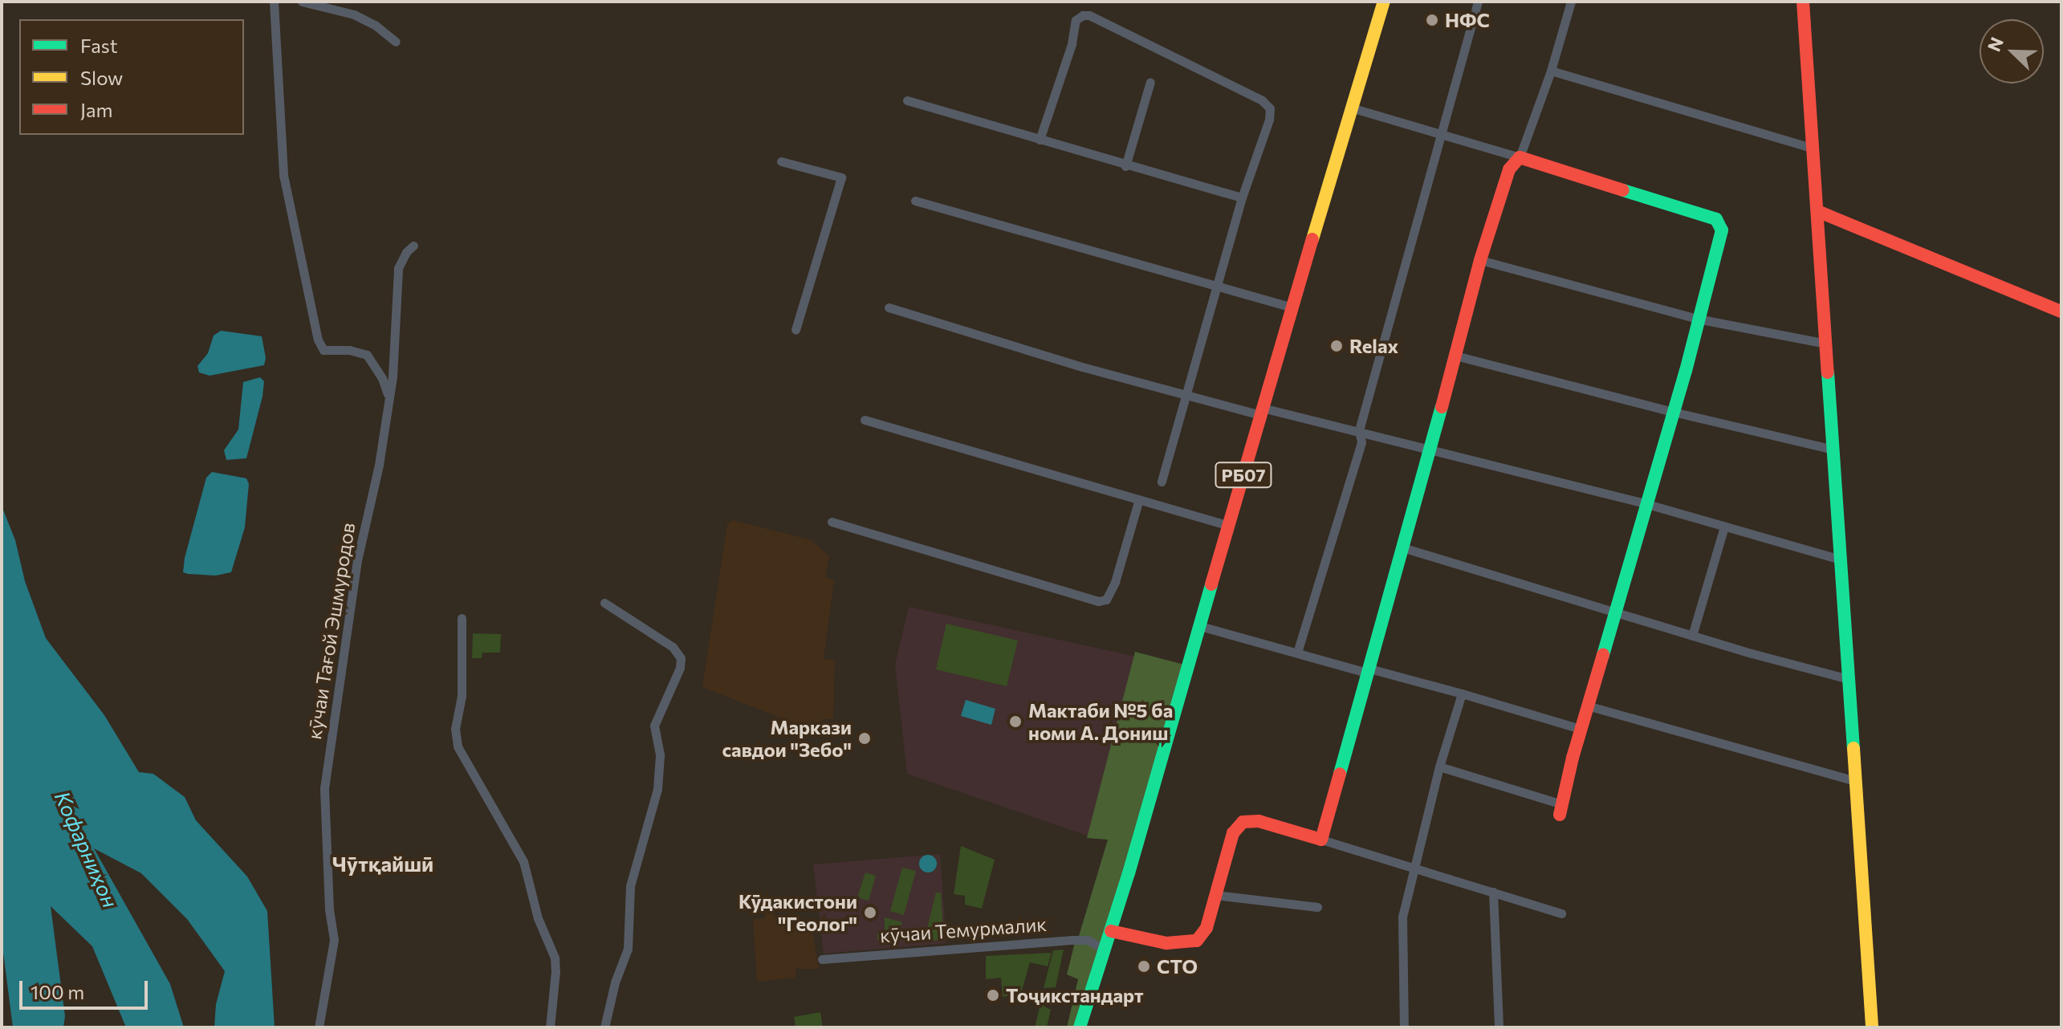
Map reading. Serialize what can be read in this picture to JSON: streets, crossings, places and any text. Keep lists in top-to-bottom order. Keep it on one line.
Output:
{"streets":{"main road":["РБ07"],"street":["кӯчаи Тағой Эшмуродов","кӯчаи Темурмалик"]},"crossings":[["РБ07","кӯчаи Темурмалик"]],"districts":["Чӯтқайшӣ"],"water":["Кофарниҳон"],"places":["НФС","Relax","Мактаби №5 ба номи А. Дониш","Маркази савдои \"Зебо\"","Кӯдакистони \"Геолог\"","СТО","Тоҷикстандарт"],"legend":["Fast","Slow","Jam"],"scale_bar":"100 m","north":"top left"}
